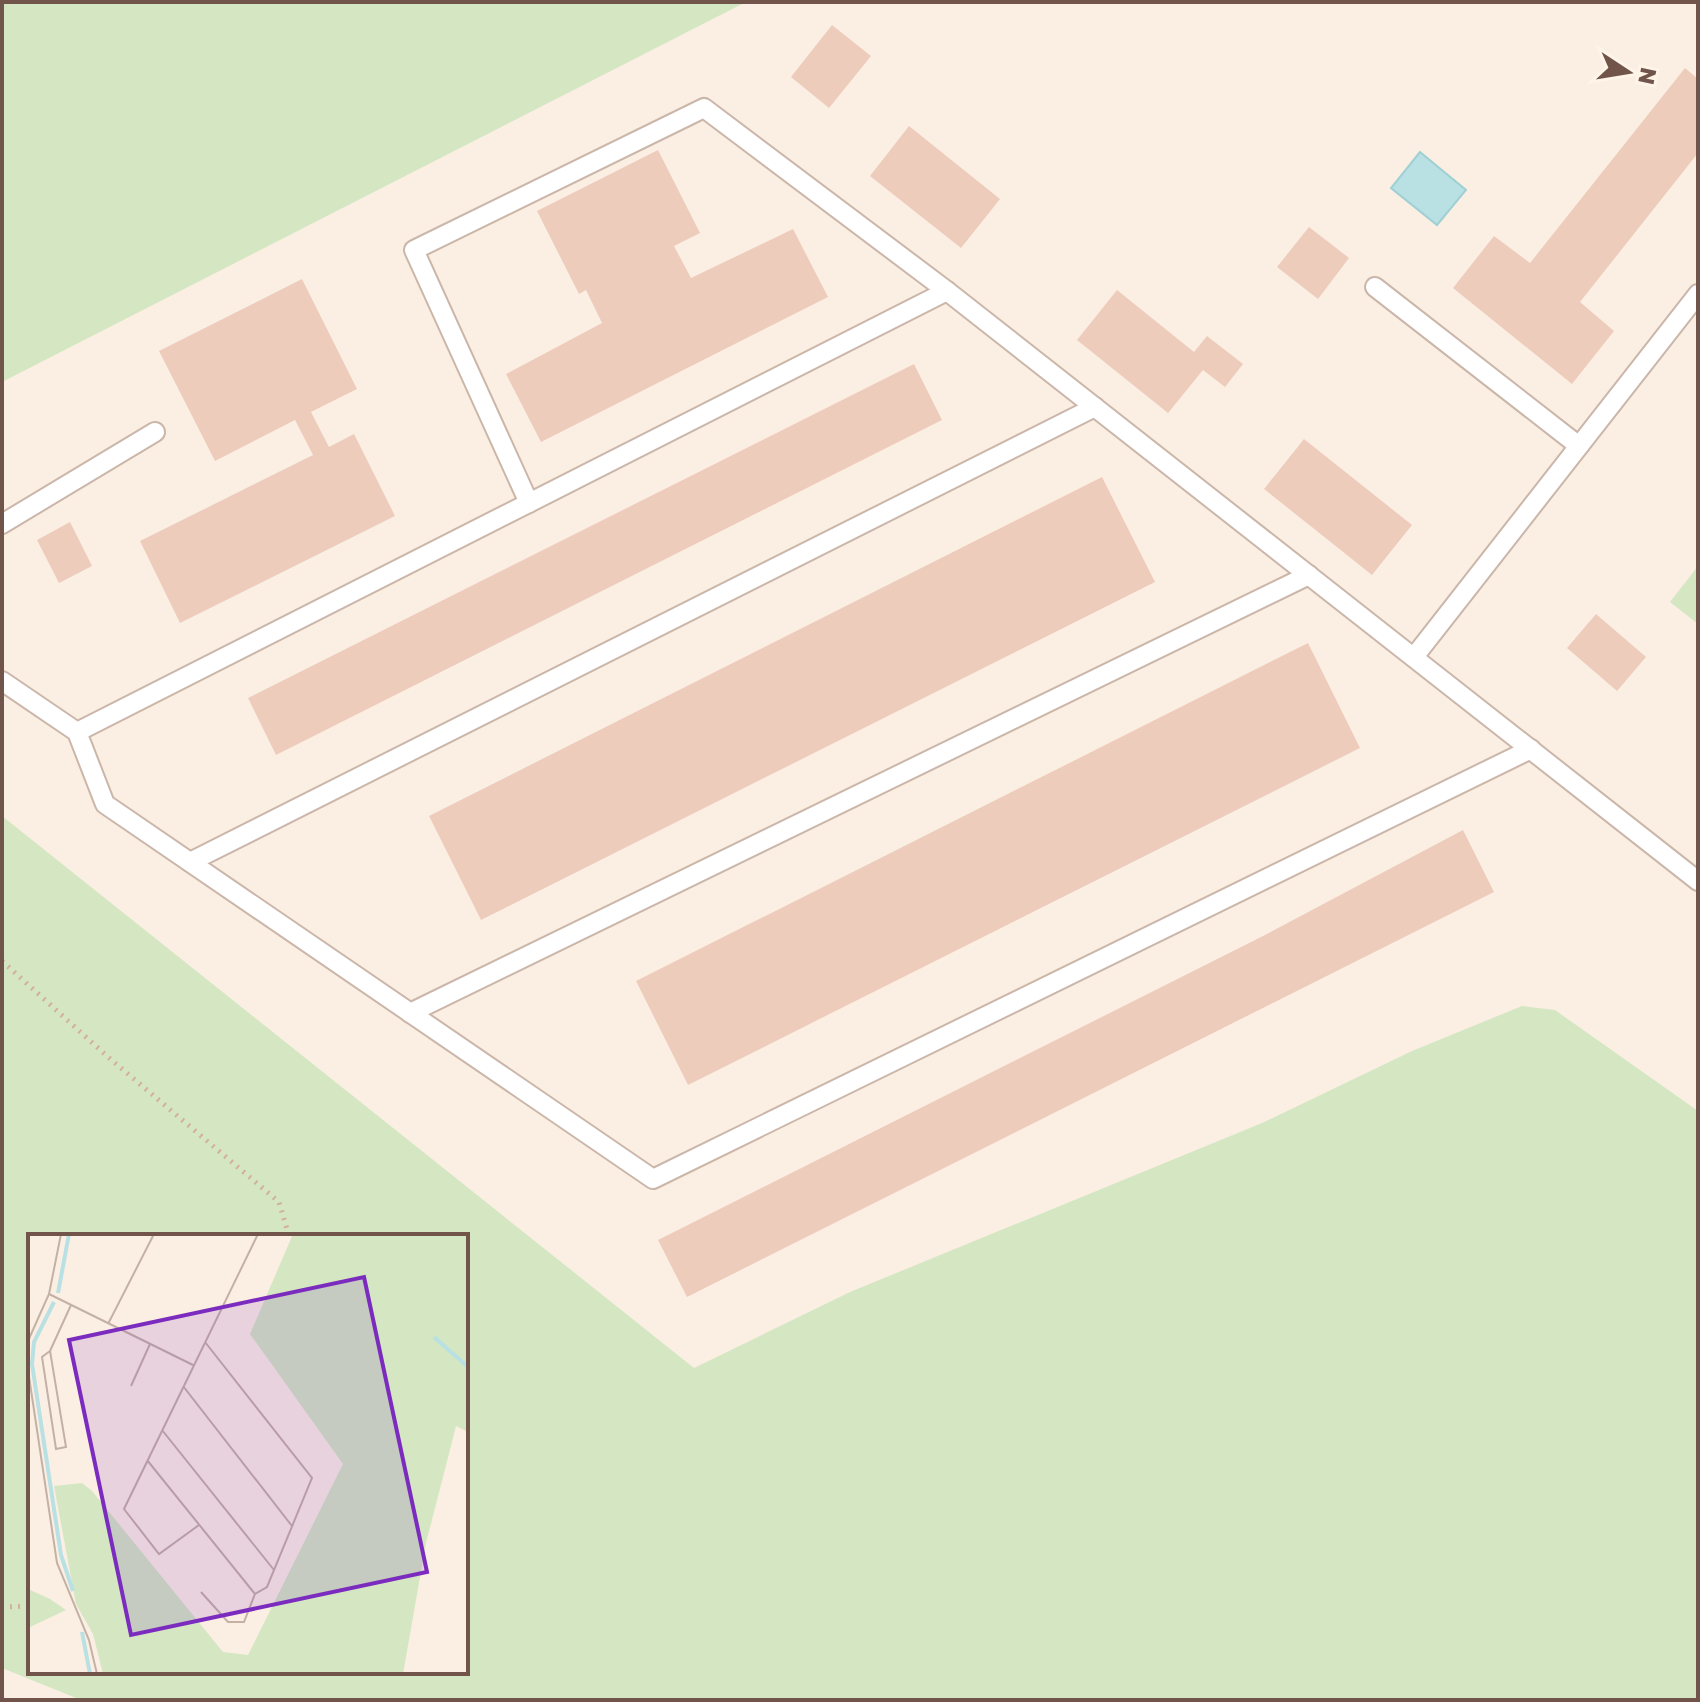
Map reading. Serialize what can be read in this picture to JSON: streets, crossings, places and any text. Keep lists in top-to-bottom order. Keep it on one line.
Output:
{"north":"right"}
